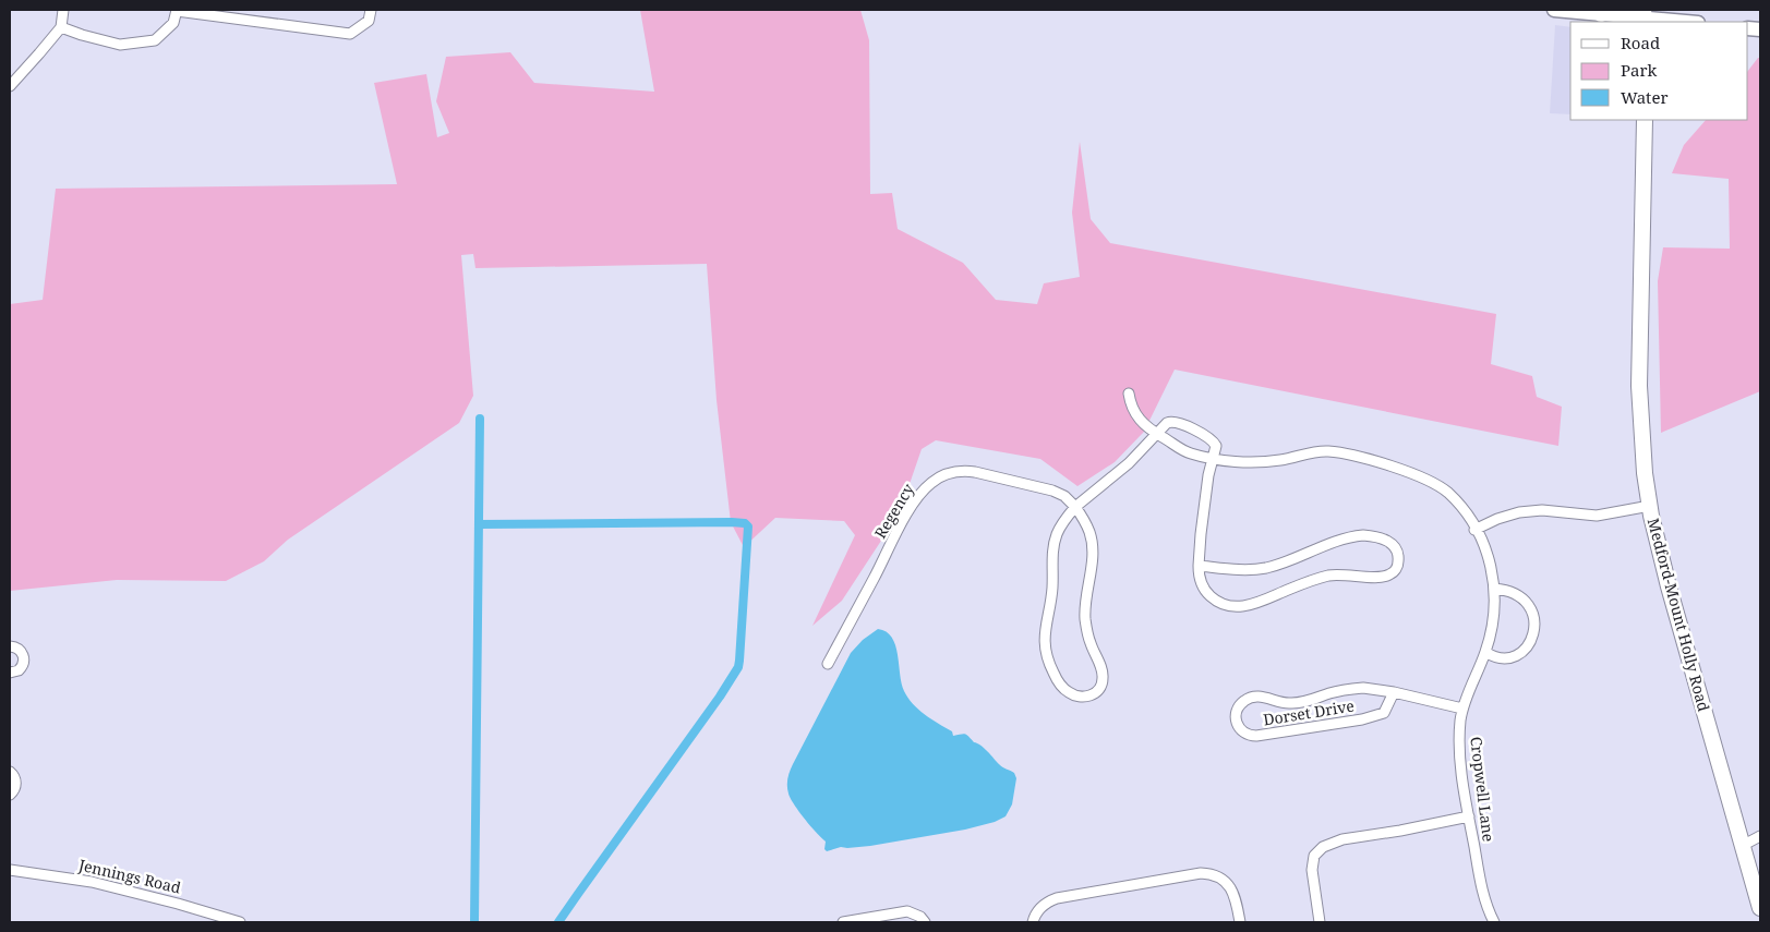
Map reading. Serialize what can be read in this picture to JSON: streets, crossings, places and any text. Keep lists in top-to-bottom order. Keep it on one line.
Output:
{"streets":{"main road":["Medford-Mount Holly Road"],"street":["Regency","Dorset Drive","Cropwell Lane","Jennings Road"]},"crossings":[["Dorset Drive","Cropwell Lane"]],"legend":["Road","Park","Water"]}
